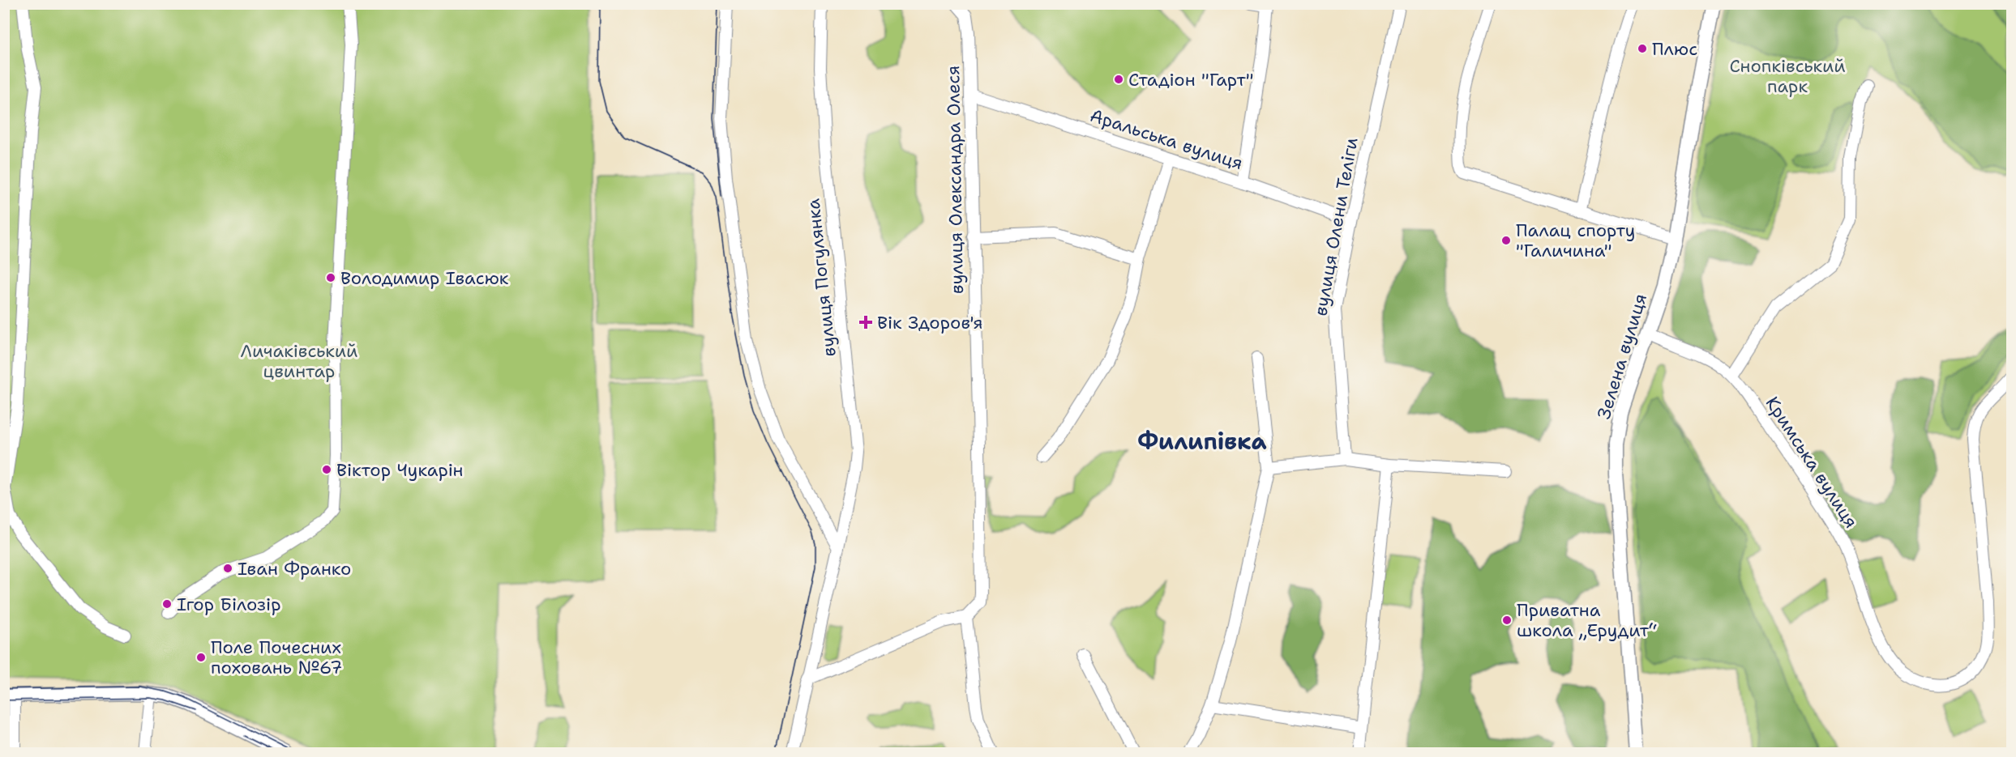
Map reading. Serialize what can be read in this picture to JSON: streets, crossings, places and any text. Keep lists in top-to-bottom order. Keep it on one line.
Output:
{"streets":{"main road":["Зелена вулиця"],"street":["Аральська вулиця","вулиця Олександра Олеся","вулиця Олени Теліги","вулиця Погулянка","Кримська вулиця"]},"crossings":[["Аральська вулиця","вулиця Олександра Олеся"],["Аральська вулиця","вулиця Олени Теліги"],["Зелена вулиця","Кримська вулиця"]],"districts":["Филипівка"],"parks":["Снопківський парк","Личаківський цвинтар"],"places":{"other":["Плюс","Стадіон \"Гарт\"","Палац спорту \"Галичина\"","Володимир Івасюк","Віктор Чукарін","Іван Франко","Ігор Білозір","Приватна школа „Ерудит“","Поле Почесних поховань №67"],"health":["Вік Здоров'я"]}}
